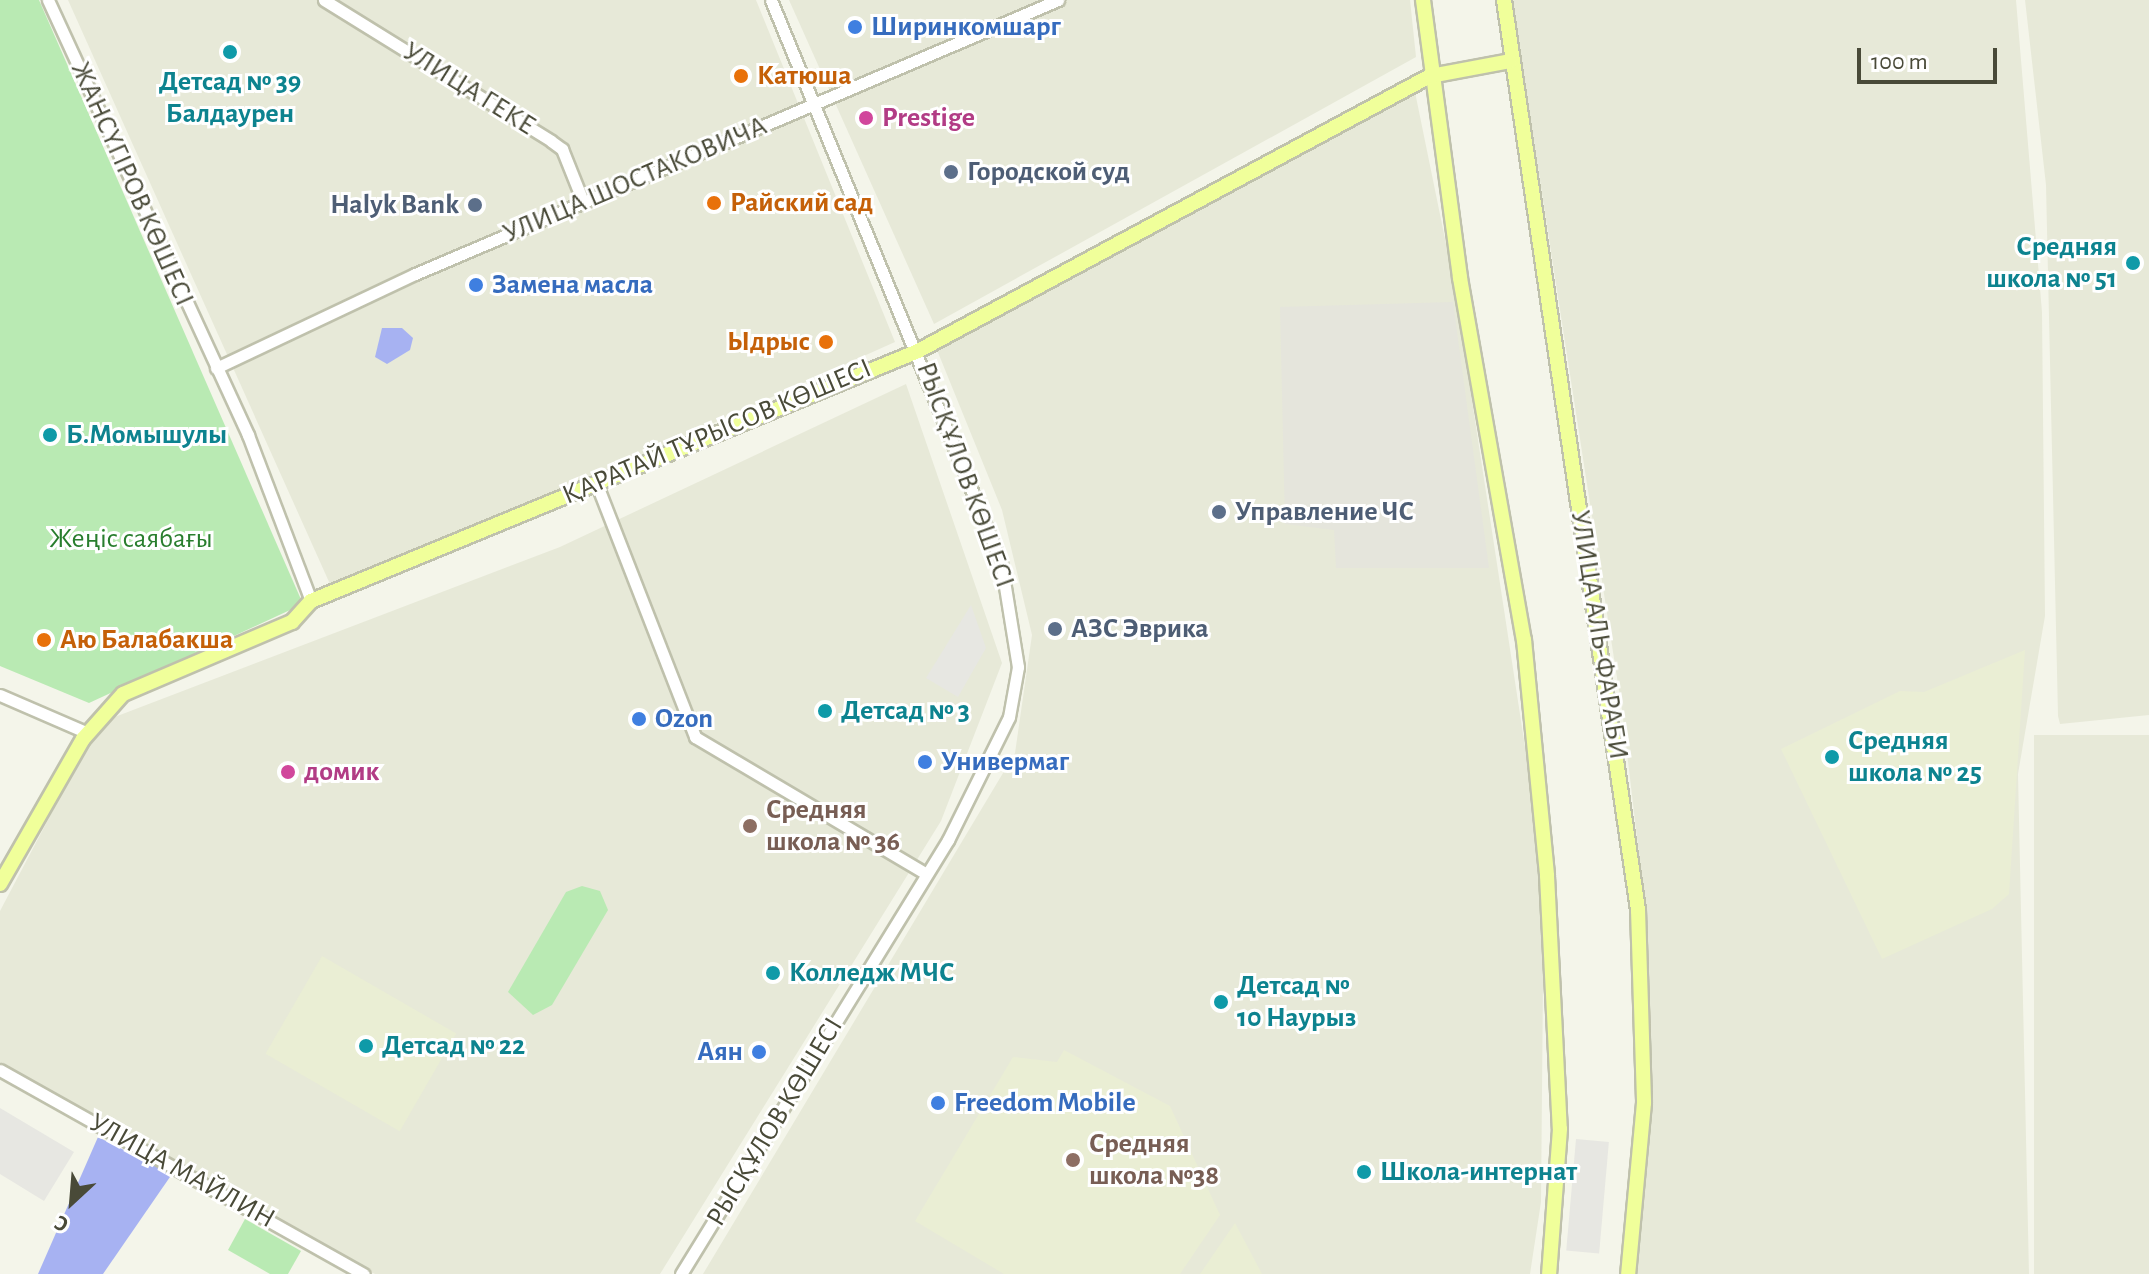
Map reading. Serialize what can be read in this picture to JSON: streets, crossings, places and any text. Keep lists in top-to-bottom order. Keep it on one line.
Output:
{"streets":{"main road":["ҚАРАТАЙ ТҰРЫСОВ КӨШЕСІ","УЛИЦА АЛЬ-ФАРАБИ"],"street":["УЛИЦА ГЕКЕ","УЛИЦА ШОСТАКОВИЧА","ЖАНСҮГІРОВ КӨШЕСІ","РЫСҚҰЛОВ КӨШЕСІ","УЛИЦА МАЙЛИН"]},"crossings":[["УЛИЦА ГЕКЕ","УЛИЦА ШОСТАКОВИЧА"],["УЛИЦА ШОСТАКОВИЧА","ЖАНСҮГІРОВ КӨШЕСІ"],["УЛИЦА ШОСТАКОВИЧА","РЫСҚҰЛОВ КӨШЕСІ"],["ЖАНСҮГІРОВ КӨШЕСІ","ҚАРАТАЙ ТҰРЫСОВ КӨШЕСІ"],["ҚАРАТАЙ ТҰРЫСОВ КӨШЕСІ","РЫСҚҰЛОВ КӨШЕСІ"],["ҚАРАТАЙ ТҰРЫСОВ КӨШЕСІ","УЛИЦА АЛЬ-ФАРАБИ"]],"parks":["Жеңіс саябағы"],"places":["Ширинкомшарг","Детсад № 39 Балдаурен","Катюша","Prestige","Городской суд","Райский сад","Halyk Bank","Средняя школа № 51","Замена масла","Ыдрыс","Б.Момышулы","Управление ЧС","АЗС Эврика","Аю Балабакша","Детсад № 3","Ozon","Средняя школа № 25","Универмаг","домик","Средняя школа № 36","Колледж МЧС","Детсад № 10 Наурыз","Детсад № 22","Аян","Freedom Mobile","Средняя школа №38","Школа-интернат"],"scale_bar":"100 m","north":"bottom left"}
